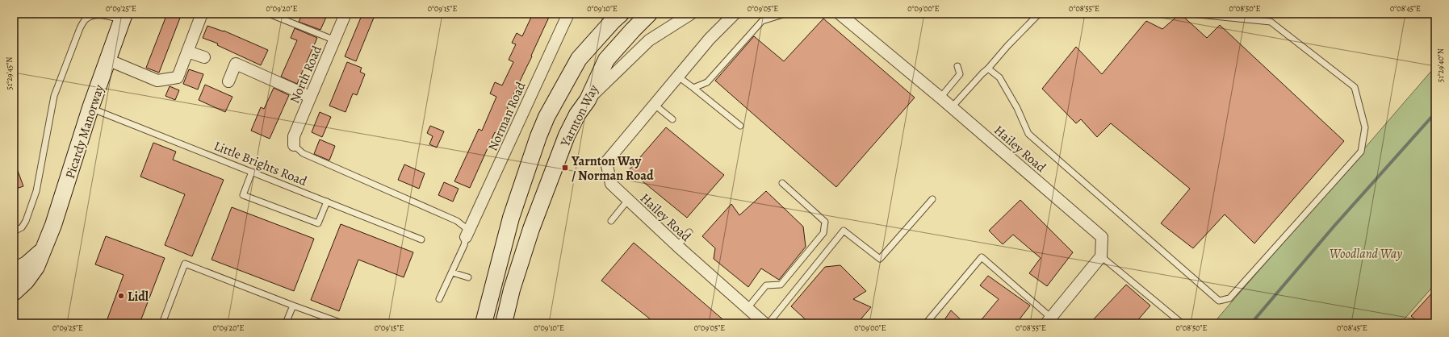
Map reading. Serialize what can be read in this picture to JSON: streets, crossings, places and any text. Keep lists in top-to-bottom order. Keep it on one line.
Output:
{"streets":{"street":["North Road","Yarnton Way","Norman Road","Picardy Manorway","Hailey Road"],"lane":["Little Brights Road"]},"crossings":[["Picardy Manorway","Little Brights Road"]],"parks":["Woodland Way"],"places":{"transit":["Yarnton Way / Norman Road"],"other":["Lidl"]},"coordinates":["0°09'25\"E","0°09'20\"E","0°09'15\"E","0°09'10\"E","0°09'05\"E","0°09'00\"E","0°08'55\"E","0°08'50\"E","0°08'45\"E","51°29'40\"N","51°29'45\"N"]}
